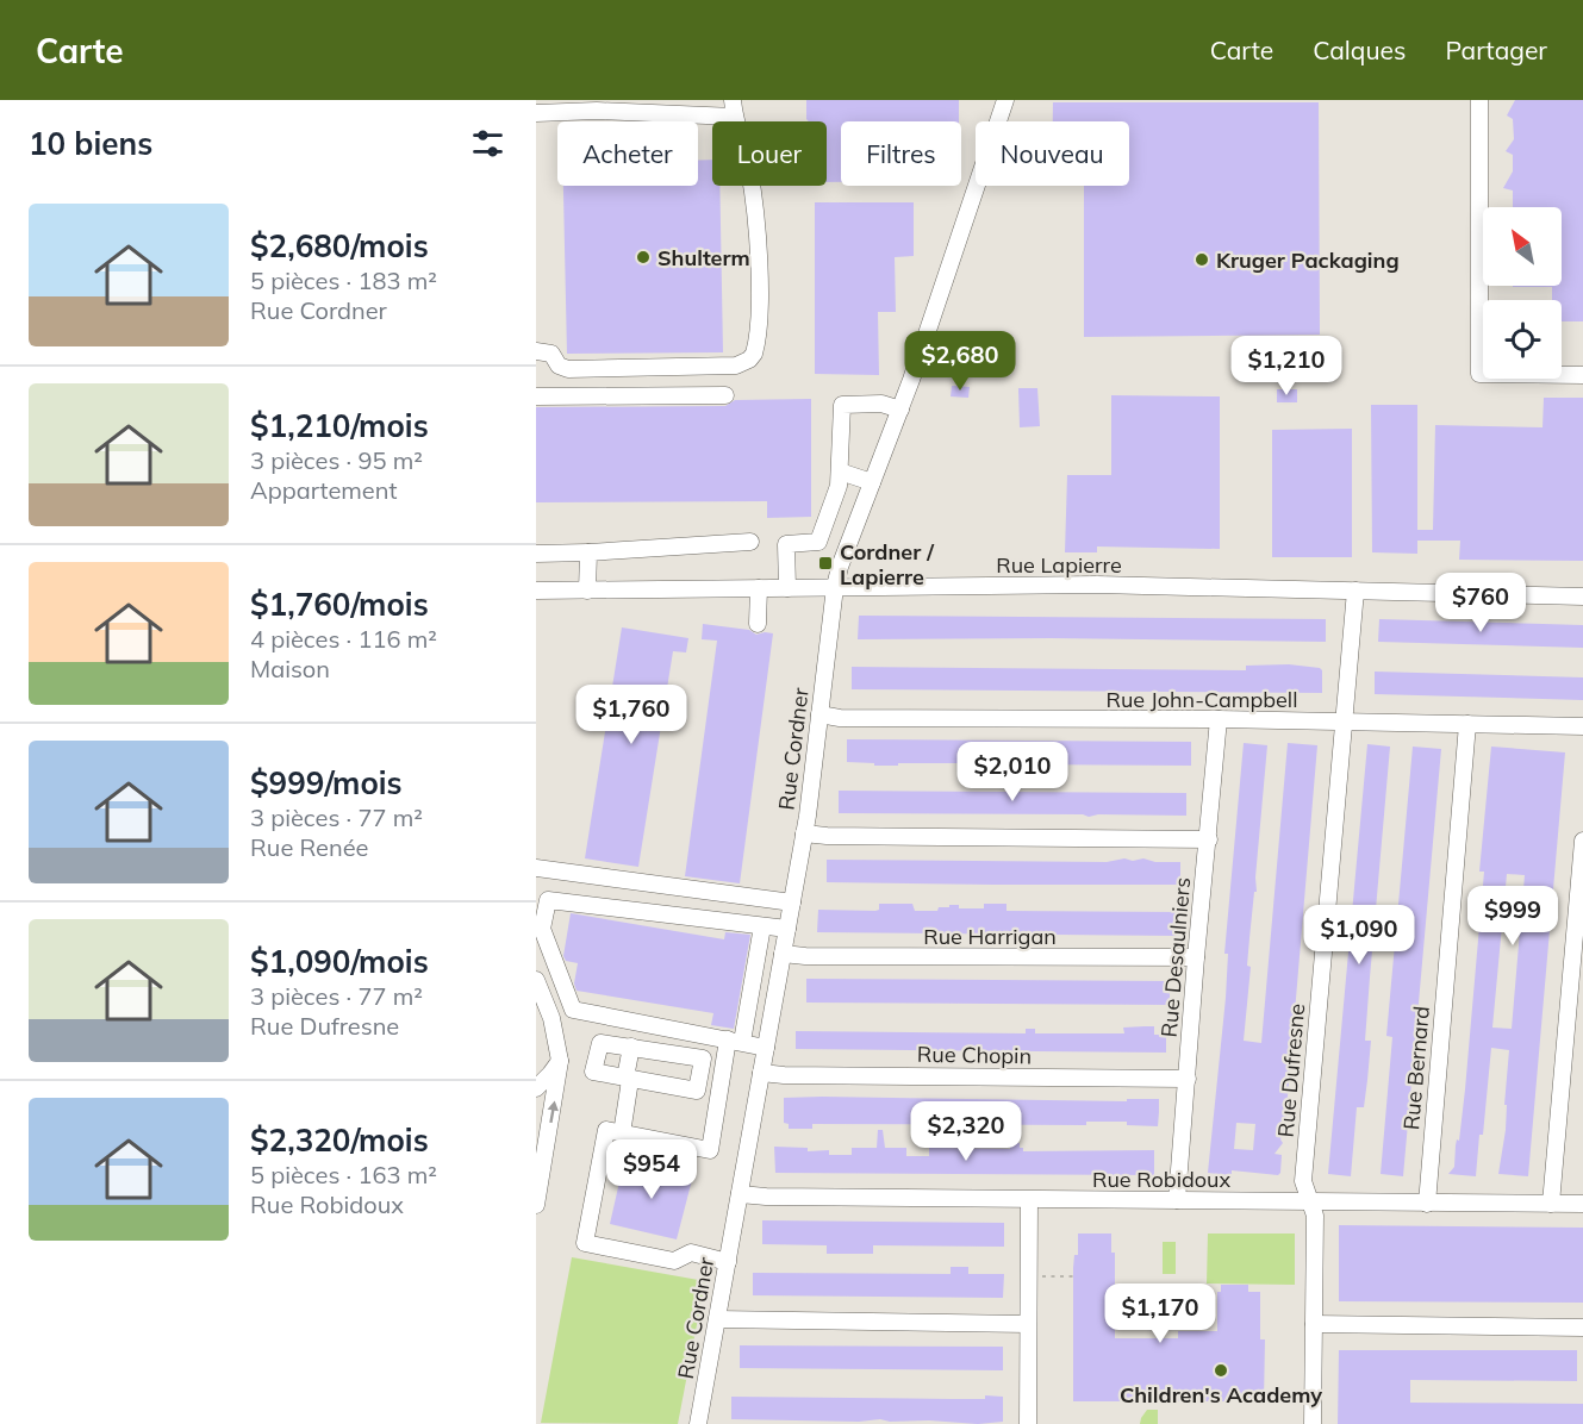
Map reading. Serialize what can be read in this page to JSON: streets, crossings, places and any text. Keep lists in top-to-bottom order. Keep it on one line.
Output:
{"streets":{"street":["Rue Lapierre","Rue John-Campbell","Rue Cordner","Rue Harrigan","Rue Desaulniers","Rue Chopin","Rue Bernard","Rue Dufresne","Rue Robidoux"]},"crossings":[["Rue Lapierre","Rue Cordner"],["Rue Lapierre","Rue Dufresne"],["Rue John-Campbell","Rue Cordner"],["Rue John-Campbell","Rue Desaulniers"],["Rue John-Campbell","Rue Bernard"],["Rue John-Campbell","Rue Dufresne"],["Rue Cordner","Rue Harrigan"],["Rue Cordner","Rue Chopin"],["Rue Cordner","Rue Robidoux"],["Rue Harrigan","Rue Desaulniers"],["Rue Desaulniers","Rue Chopin"],["Rue Desaulniers","Rue Robidoux"],["Rue Bernard","Rue Robidoux"],["Rue Dufresne","Rue Robidoux"]],"places":{"other":["Shulterm","Kruger Packaging","Children's Academy"],"transit":["Cordner / Lapierre"]},"north":"top left","page":{"header":"Carte","nav":["Carte","Calques","Partager"],"heading":"10 biens","chip":["Acheter","Louer","Filtres","Nouveau"],"list":[{"name":"$2,680/mois","note":"5 pièces · 183 m² · Rue Cordner"},{"name":"$1,210/mois","note":"3 pièces · 95 m² · Appartement"},{"name":"$1,760/mois","note":"4 pièces · 116 m² · Maison"},{"name":"$999/mois","note":"3 pièces · 77 m² · Rue Renée"},{"name":"$1,090/mois","note":"3 pièces · 77 m² · Rue Dufresne"},{"name":"$2,320/mois","note":"5 pièces · 163 m² · Rue Robidoux"}],"price":["$2,680","$1,210","$760","$1,760","$2,010","$999","$1,090","$2,320","$954","$1,170"]}}
